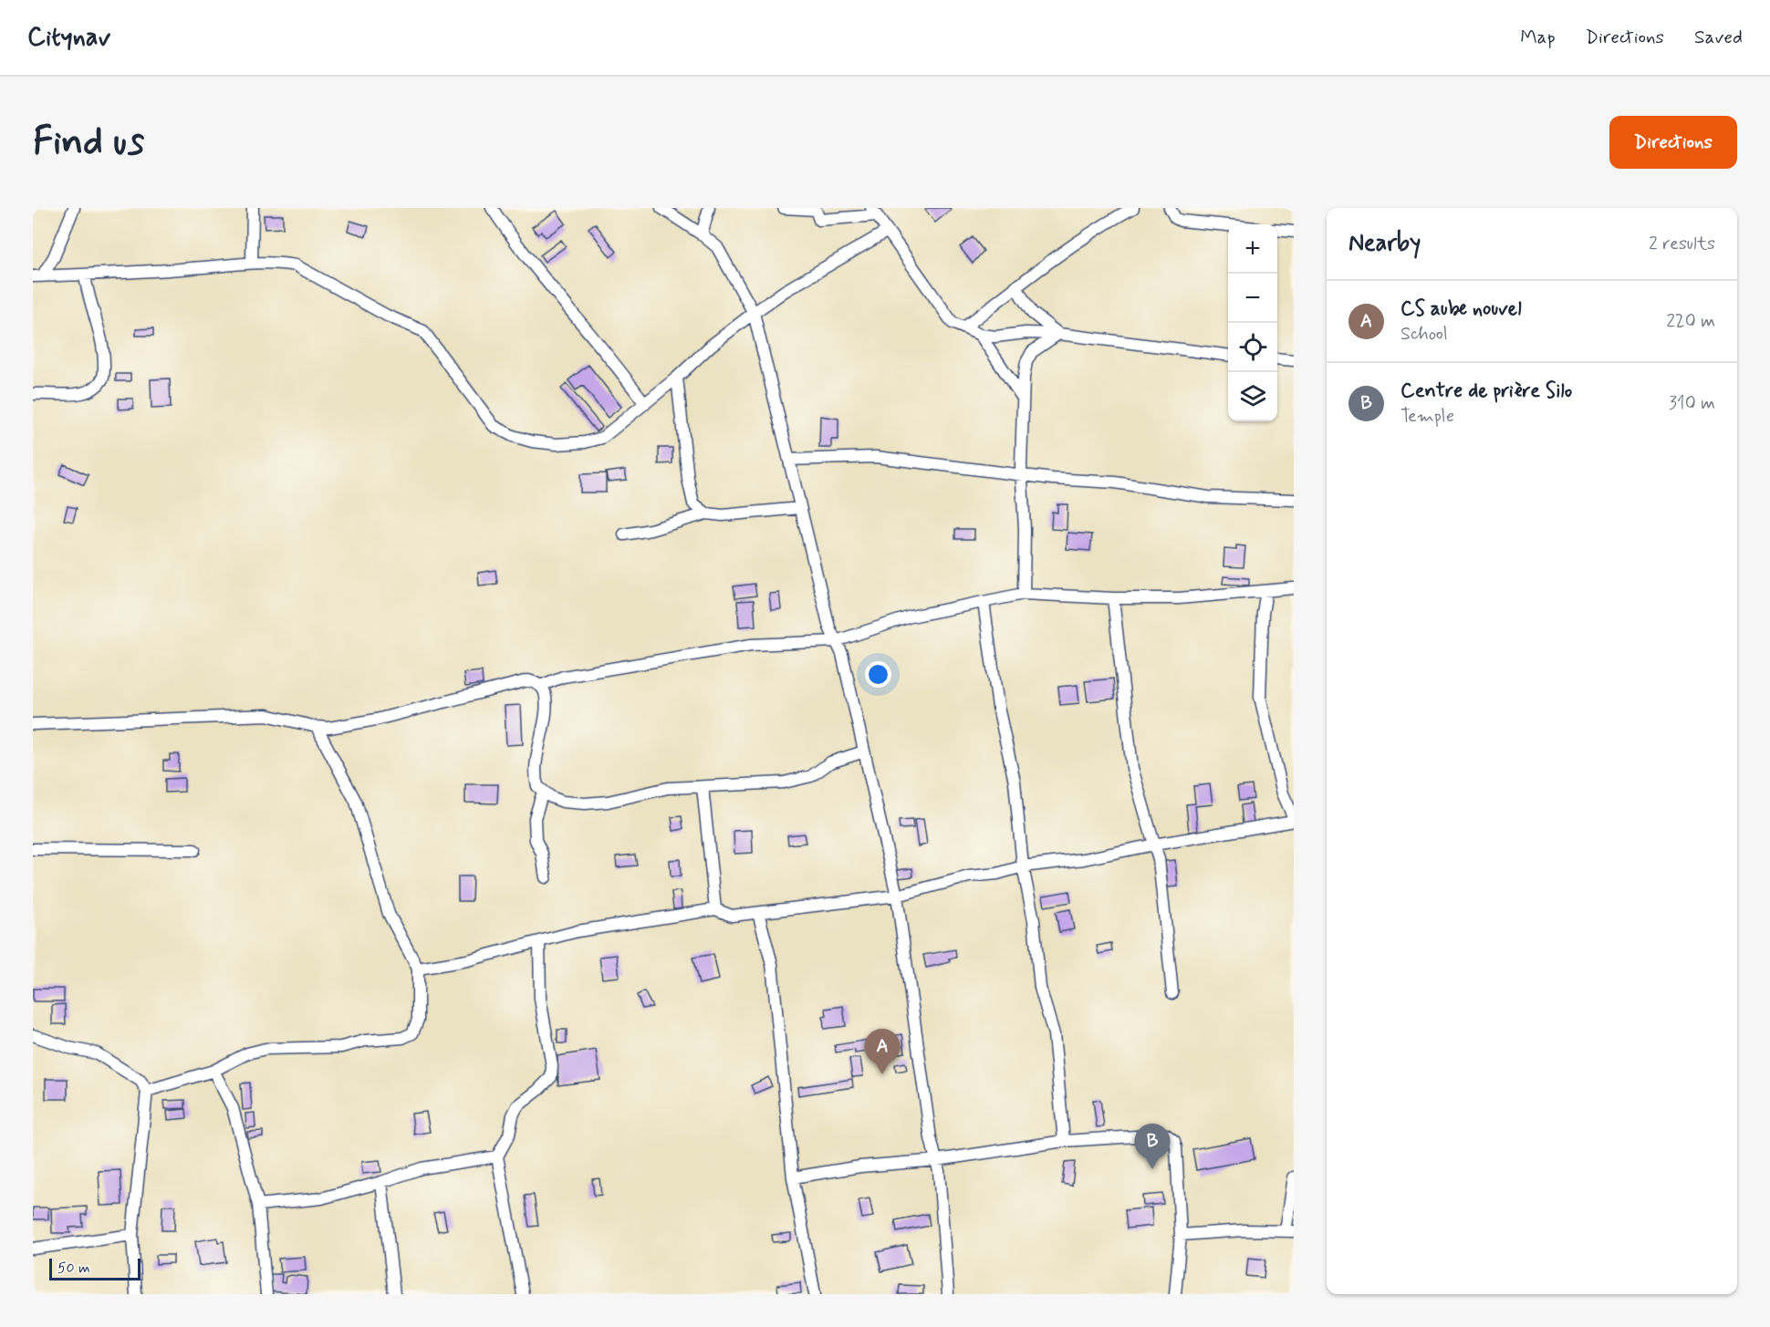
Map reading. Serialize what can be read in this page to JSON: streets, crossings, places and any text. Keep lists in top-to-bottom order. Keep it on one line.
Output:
{"scale_bar":"50 m","page":{"header":"Citynav","nav":["Map","Directions","Saved"],"buttons":"Directions","title":"Find us","heading":["Nearby","2 results"],"map_buttons":["+","−"],"list":[{"mark":"A","name":"CS aube nouvel","note":"School","value":"220 m"},{"mark":"B","name":"Centre de prière Silo","note":"Temple","value":"310 m"}],"pins":["A","B"],"scale":"50 m"}}
